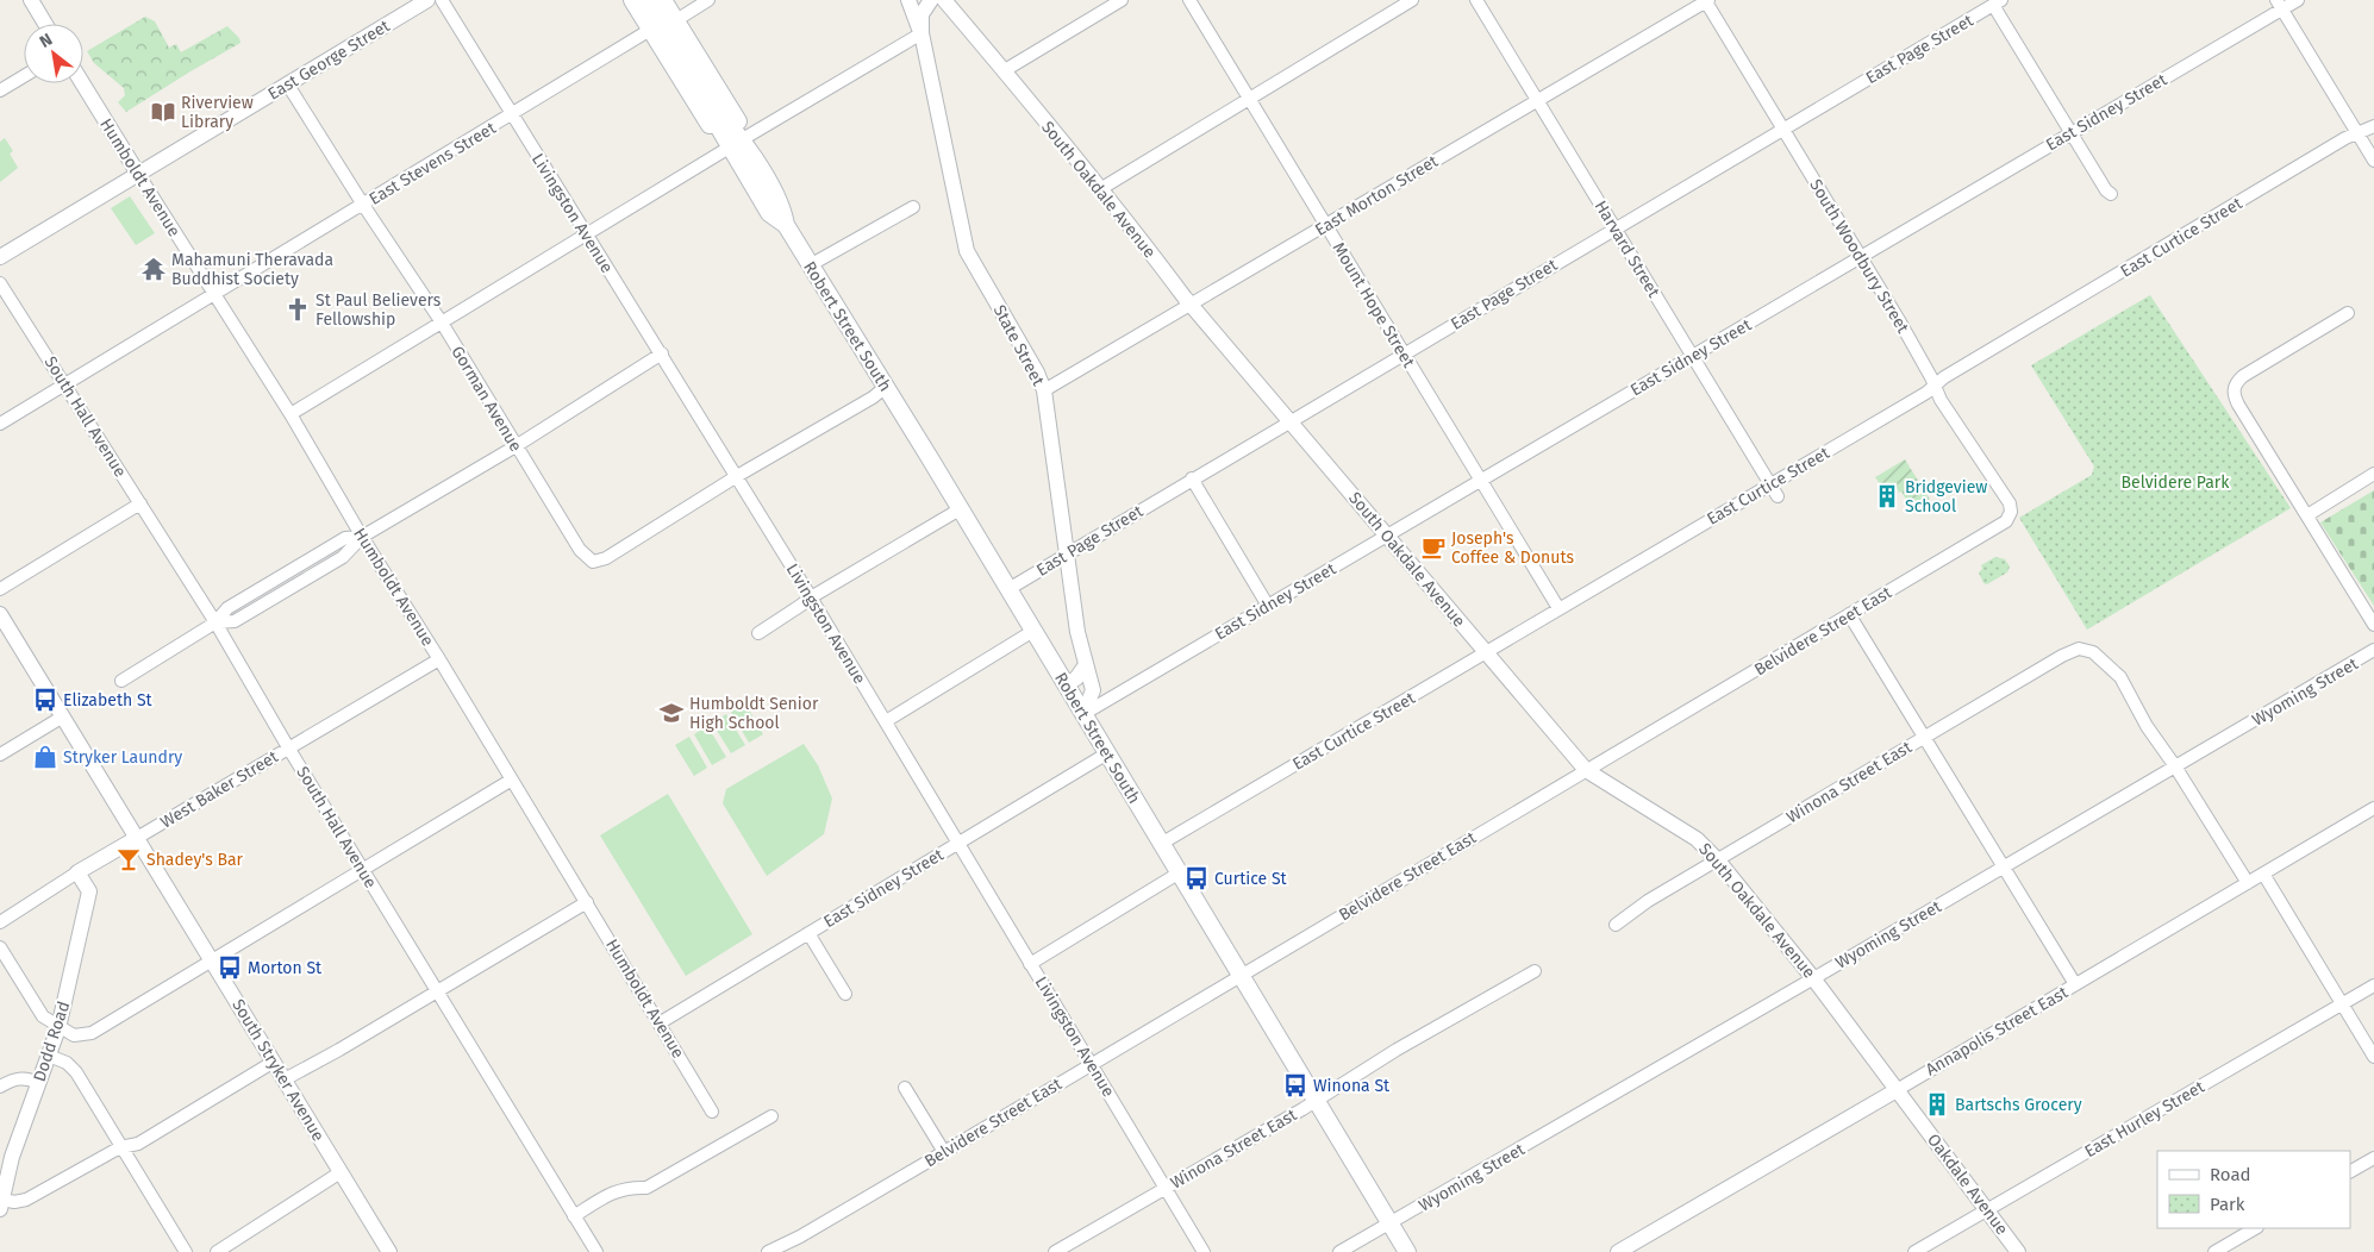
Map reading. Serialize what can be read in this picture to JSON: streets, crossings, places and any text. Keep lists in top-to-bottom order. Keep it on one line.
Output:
{"streets":{"main road":["Robert Street South"],"street":["East Page Street","East George Street","East Sidney Street","East Stevens Street","Humboldt Avenue","South Oakdale Avenue","East Morton Street","Livingston Avenue","East Curtice Street","Harvard Street","South Woodbury Street","Mount Hope Street","State Street","Gorman Avenue","South Hall Avenue","Belvidere Street East","Wyoming Street","Winona Street East","West Baker Street","Annapolis Street East","Dodd Road","South Stryker Avenue","East Hurley Street","Oakdale Avenue"]},"crossings":[["East Page Street","South Oakdale Avenue"],["East Page Street","Harvard Street"],["East Page Street","South Woodbury Street"],["East Page Street","Mount Hope Street"],["East Page Street","Robert Street South"],["East Page Street","State Street"],["East George Street","Humboldt Avenue"],["East George Street","Gorman Avenue"],["East Sidney Street","Humboldt Avenue"],["East Sidney Street","South Oakdale Avenue"],["East Sidney Street","Livingston Avenue"],["East Sidney Street","Harvard Street"],["East Sidney Street","South Woodbury Street"],["East Sidney Street","Mount Hope Street"],["East Sidney Street","Robert Street South"],["East Sidney Street","State Street"],["East Stevens Street","Humboldt Avenue"],["East Stevens Street","Livingston Avenue"],["East Stevens Street","Gorman Avenue"],["East Stevens Street","South Hall Avenue"],["Humboldt Avenue","West Baker Street"],["South Oakdale Avenue","East Morton Street"],["South Oakdale Avenue","East Curtice Street"],["South Oakdale Avenue","Belvidere Street East"],["South Oakdale Avenue","Wyoming Street"],["South Oakdale Avenue","Winona Street East"],["South Oakdale Avenue","Annapolis Street East"],["South Oakdale Avenue","Oakdale Avenue"],["East Morton Street","Harvard Street"],["East Morton Street","South Woodbury Street"],["East Morton Street","Mount Hope Street"],["East Morton Street","State Street"],["Livingston Avenue","Gorman Avenue"],["Livingston Avenue","Belvidere Street East"],["Livingston Avenue","Winona Street East"],["East Curtice Street","Harvard Street"],["East Curtice Street","South Woodbury Street"],["East Curtice Street","Mount Hope Street"],["East Curtice Street","Robert Street South"],["South Woodbury Street","Belvidere Street East"],["Robert Street South","State Street"],["Robert Street South","Belvidere Street East"],["Robert Street South","Wyoming Street"],["Robert Street South","Winona Street East"],["South Hall Avenue","West Baker Street"],["Wyoming Street","Winona Street East"],["West Baker Street","Dodd Road"],["West Baker Street","South Stryker Avenue"],["Annapolis Street East","Oakdale Avenue"],["East Hurley Street","Oakdale Avenue"]],"parks":["Belvidere Park"],"places":{"library":["Riverview Library"],"temple":["Mahamuni Theravada Buddhist Society"],"church":["St Paul Believers Fellowship"],"building":["Bridgeview School","Bartschs Grocery"],"cafe":["Joseph's Coffee & Donuts"],"bus stop":["Elizabeth St","Curtice St","Morton St","Winona St"],"school or university":["Humboldt Senior High School"],"shop":["Stryker Laundry"],"bar":["Shadey's Bar"]},"legend":["Road","Park"],"north":"top left"}
